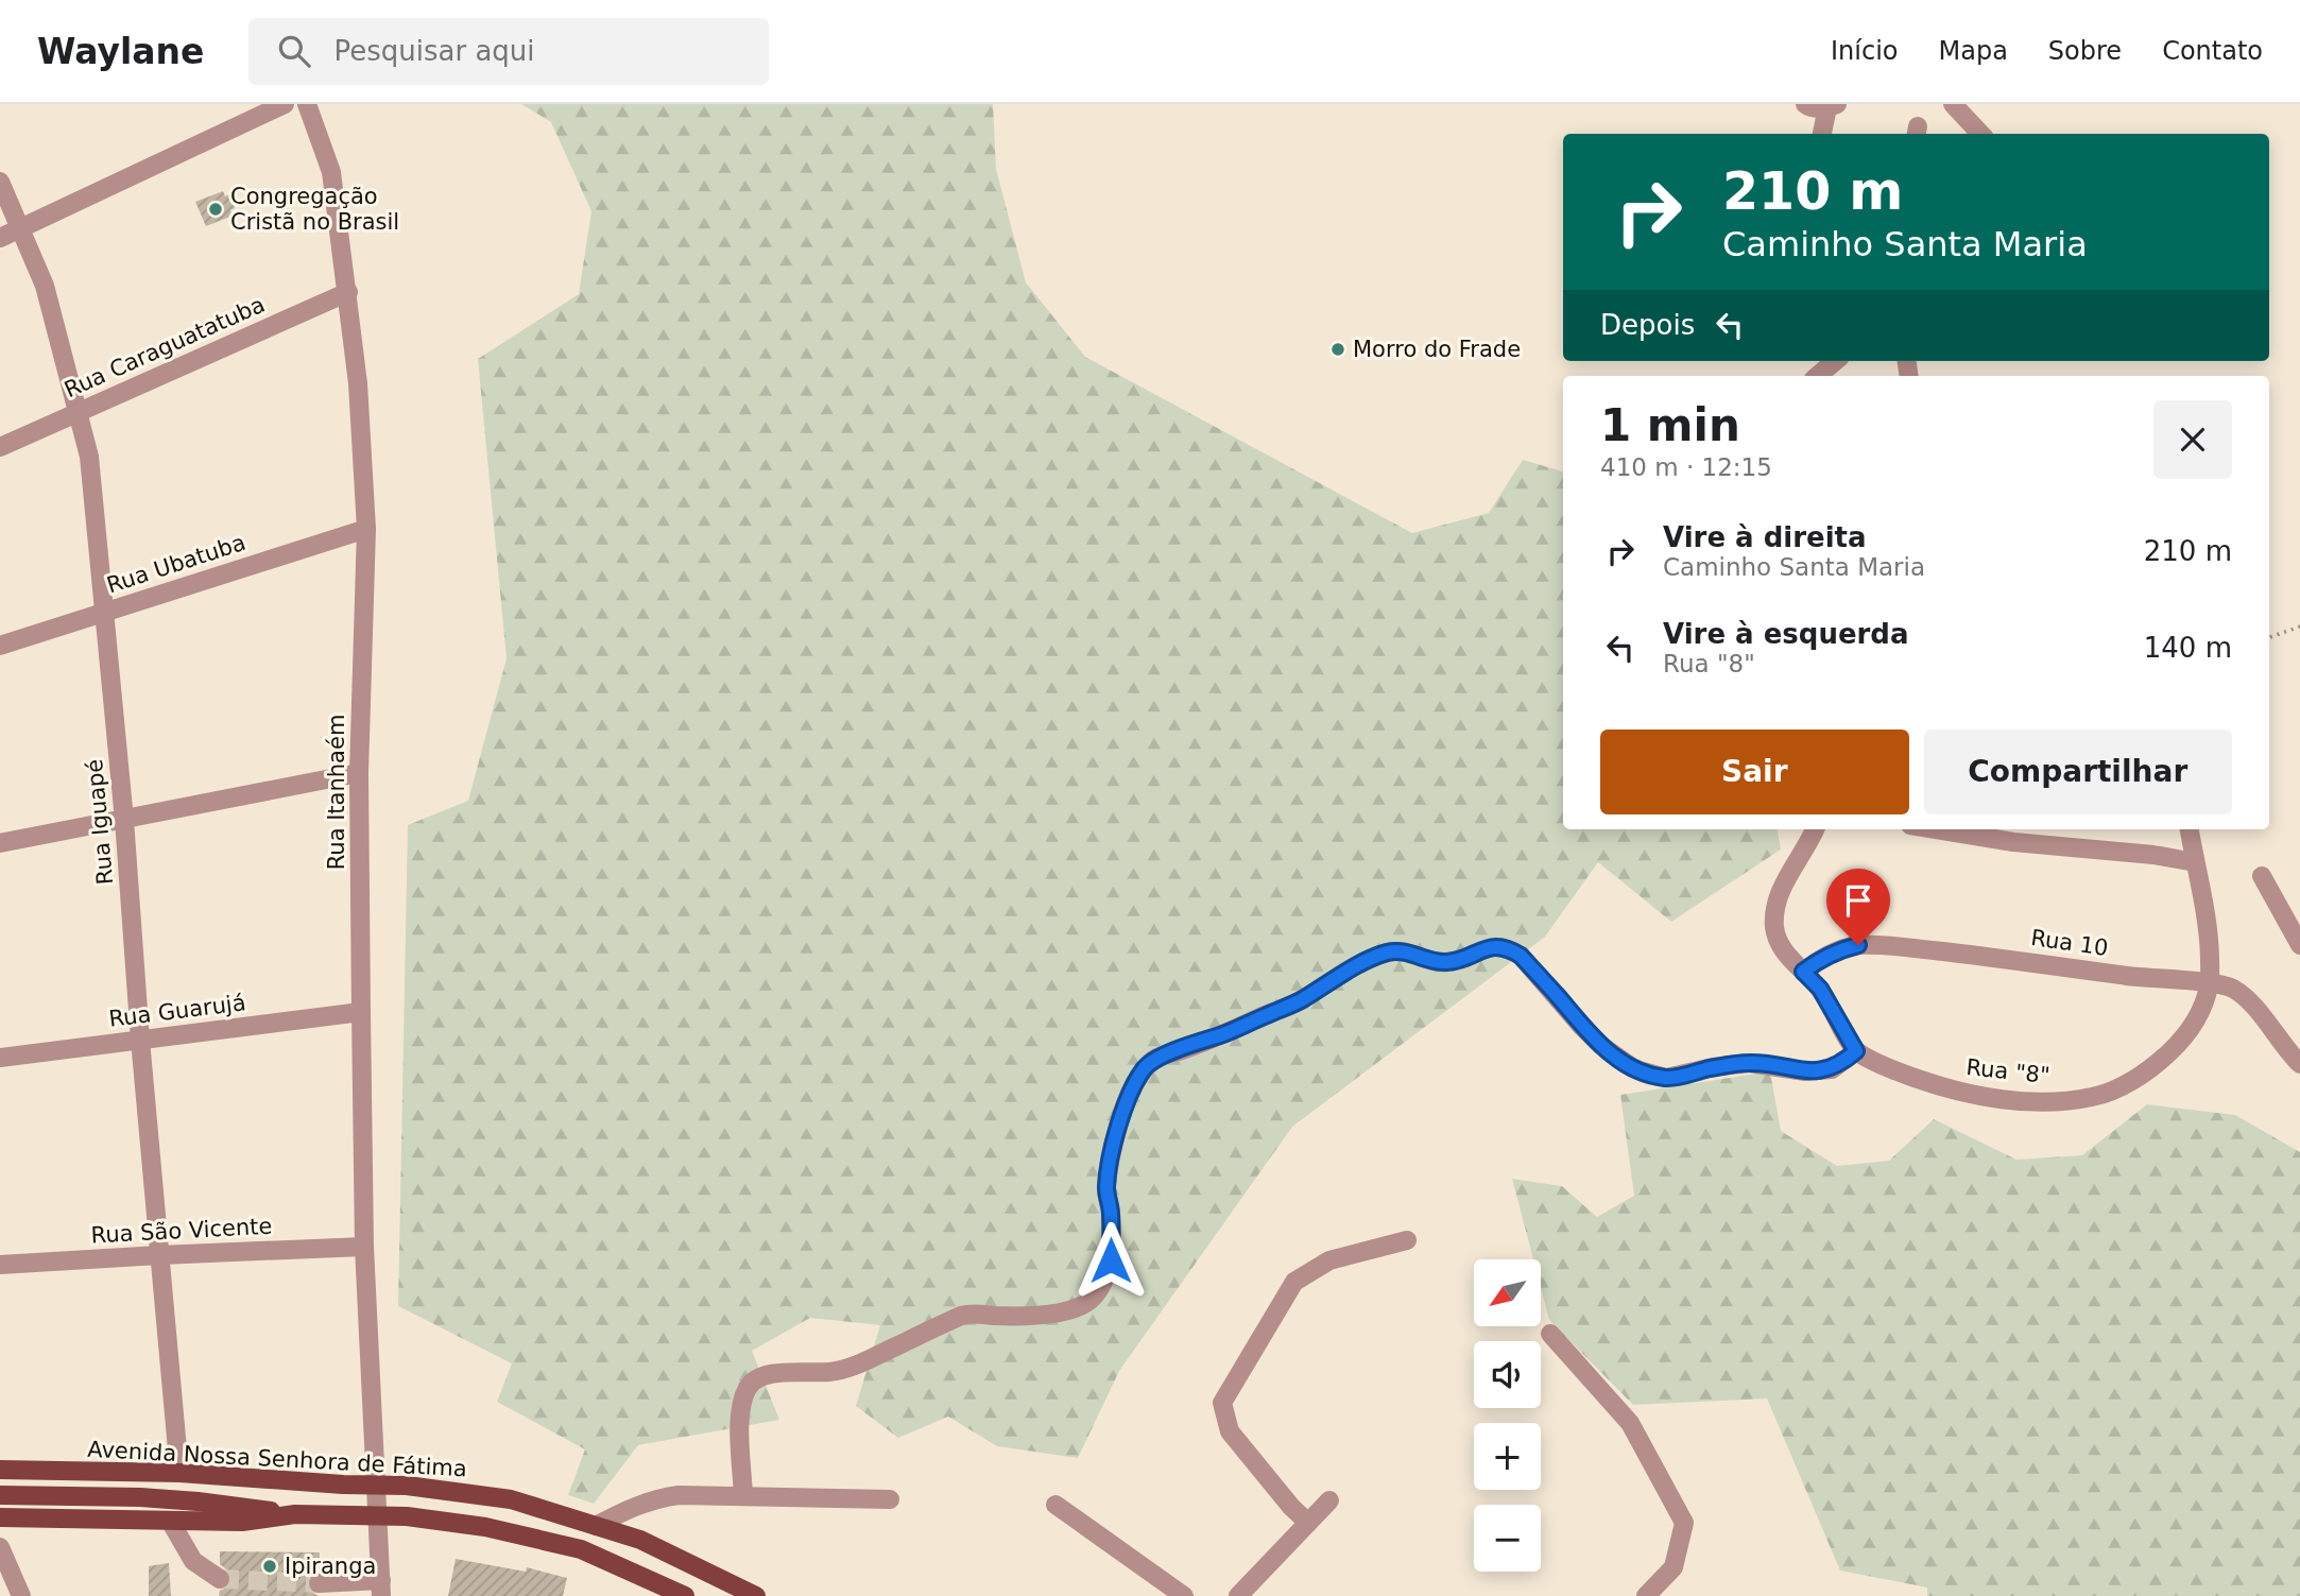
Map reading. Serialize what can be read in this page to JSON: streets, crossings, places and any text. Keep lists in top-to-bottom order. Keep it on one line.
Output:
{"streets":{"main road":["Avenida Nossa Senhora de Fátima"],"street":["Rua Caraguatatuba","Rua Ubatuba","Rua Itanhaém","Rua Iguapé","Rua 10","Rua Guarujá","Rua \"8\"","Rua São Vicente"]},"crossings":[["Rua Caraguatatuba","Rua Itanhaém"],["Rua Caraguatatuba","Rua Iguapé"],["Rua Ubatuba","Rua Itanhaém"],["Rua Ubatuba","Rua Iguapé"],["Rua Itanhaém","Rua Guarujá"],["Rua Itanhaém","Rua São Vicente"],["Rua Itanhaém","Avenida Nossa Senhora de Fátima"],["Rua Iguapé","Rua Guarujá"],["Rua Iguapé","Rua São Vicente"],["Rua Iguapé","Avenida Nossa Senhora de Fátima"],["Rua 10","Rua \"8\""]],"places":["Congregação Cristã no Brasil","Morro do Frade","Ipiranga"],"north":"bottom left","page":{"header":"Waylane","search":"Pesquisar aqui","nav":["Início","Mapa","Sobre","Contato"],"turn":["210 m","Caminho Santa Maria"],"then":"Depois","heading":["1 min","410 m · 12:15"],"list":[{"name":"Vire à direita","note":"Caminho Santa Maria","value":"210 m"},{"name":"Vire à esquerda","note":"Rua \"8\"","value":"140 m"}],"buttons":["Sair","Compartilhar"],"map_buttons":["+","−"]}}
